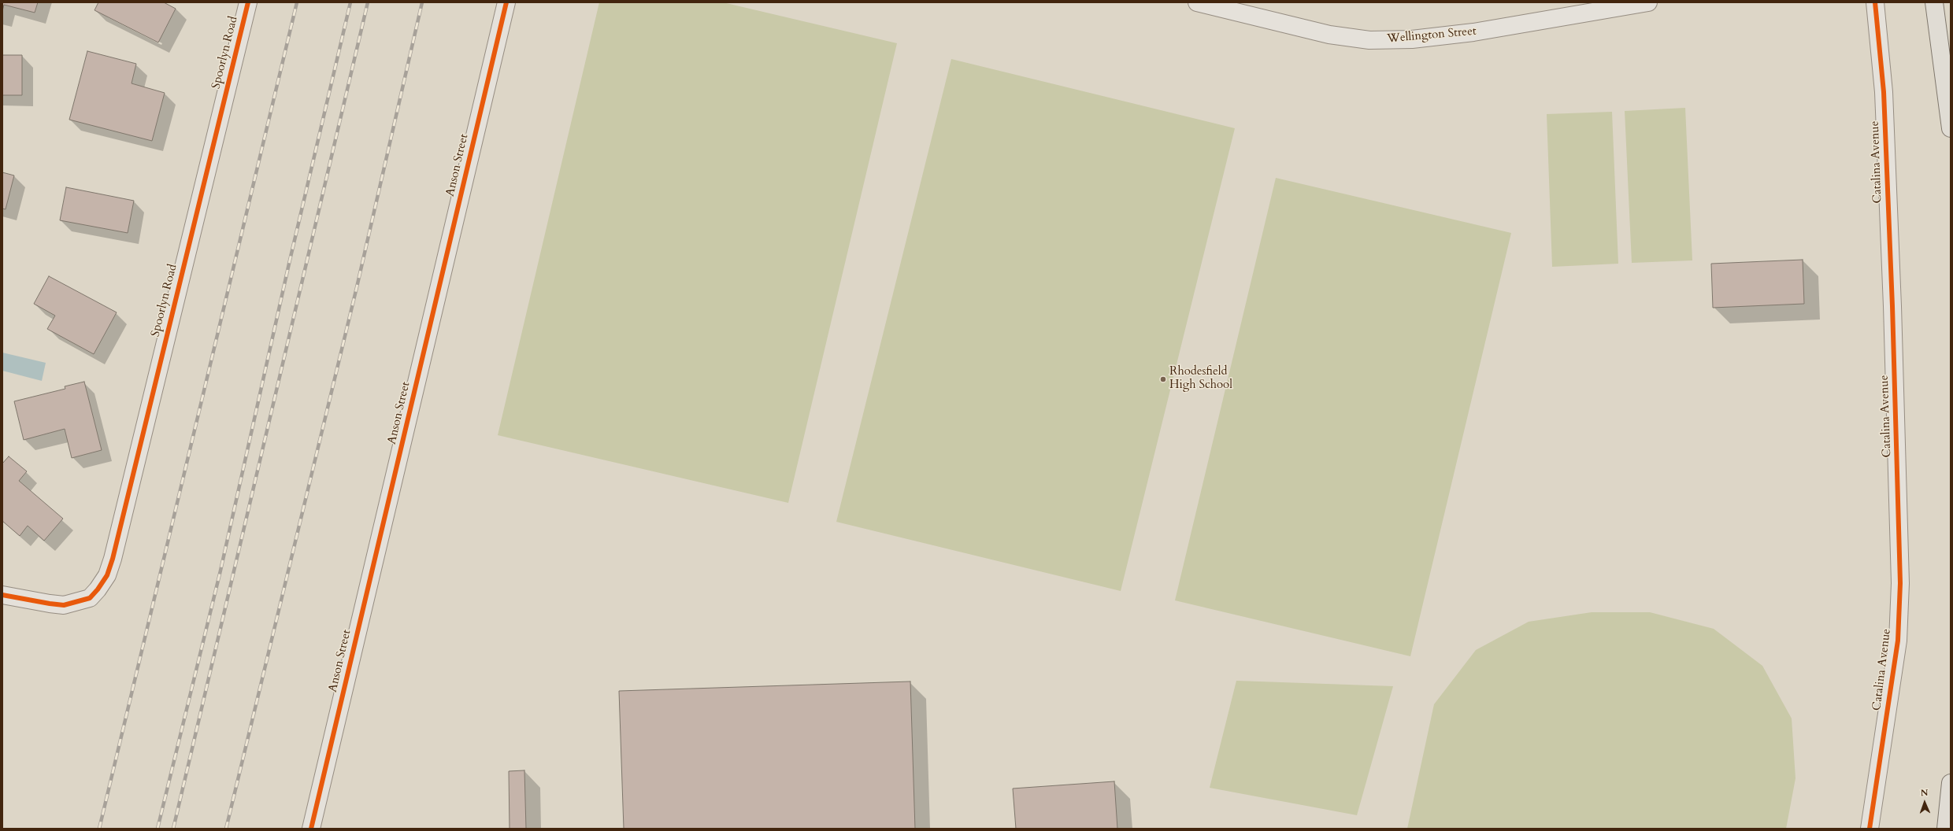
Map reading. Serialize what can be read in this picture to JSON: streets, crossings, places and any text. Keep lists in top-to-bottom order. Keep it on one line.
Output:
{"streets":{"street":["Wellington Street","Spoorlyn Road","Catalina Avenue","Anson Street"]},"places":["Rhodesfield High School"],"north":"top"}
